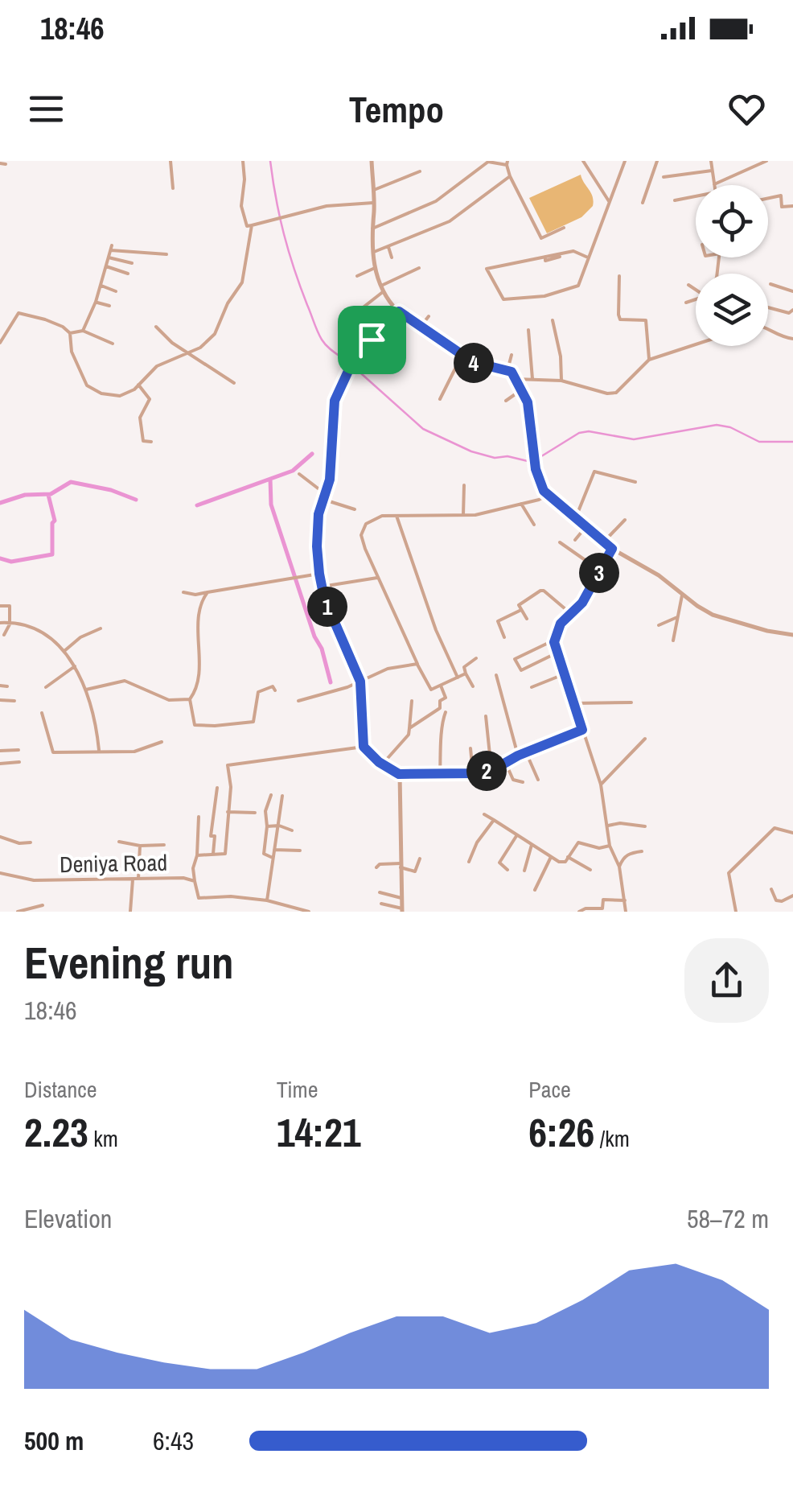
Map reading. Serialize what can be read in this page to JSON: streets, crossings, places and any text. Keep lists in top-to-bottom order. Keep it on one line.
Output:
{"streets":{"street":["Deniya Road"]},"page":{"status":"18:46","header":"Tempo","pins":["4","3","1","2"],"heading":["Evening run","18:46"],"stats":[["Distance","2.23 km"],["Time","14:21"],["Pace","6:26 /km"]],"chart":["Elevation","58–72 m"],"list":[{"name":"500 m","note":"6:43"}]}}
